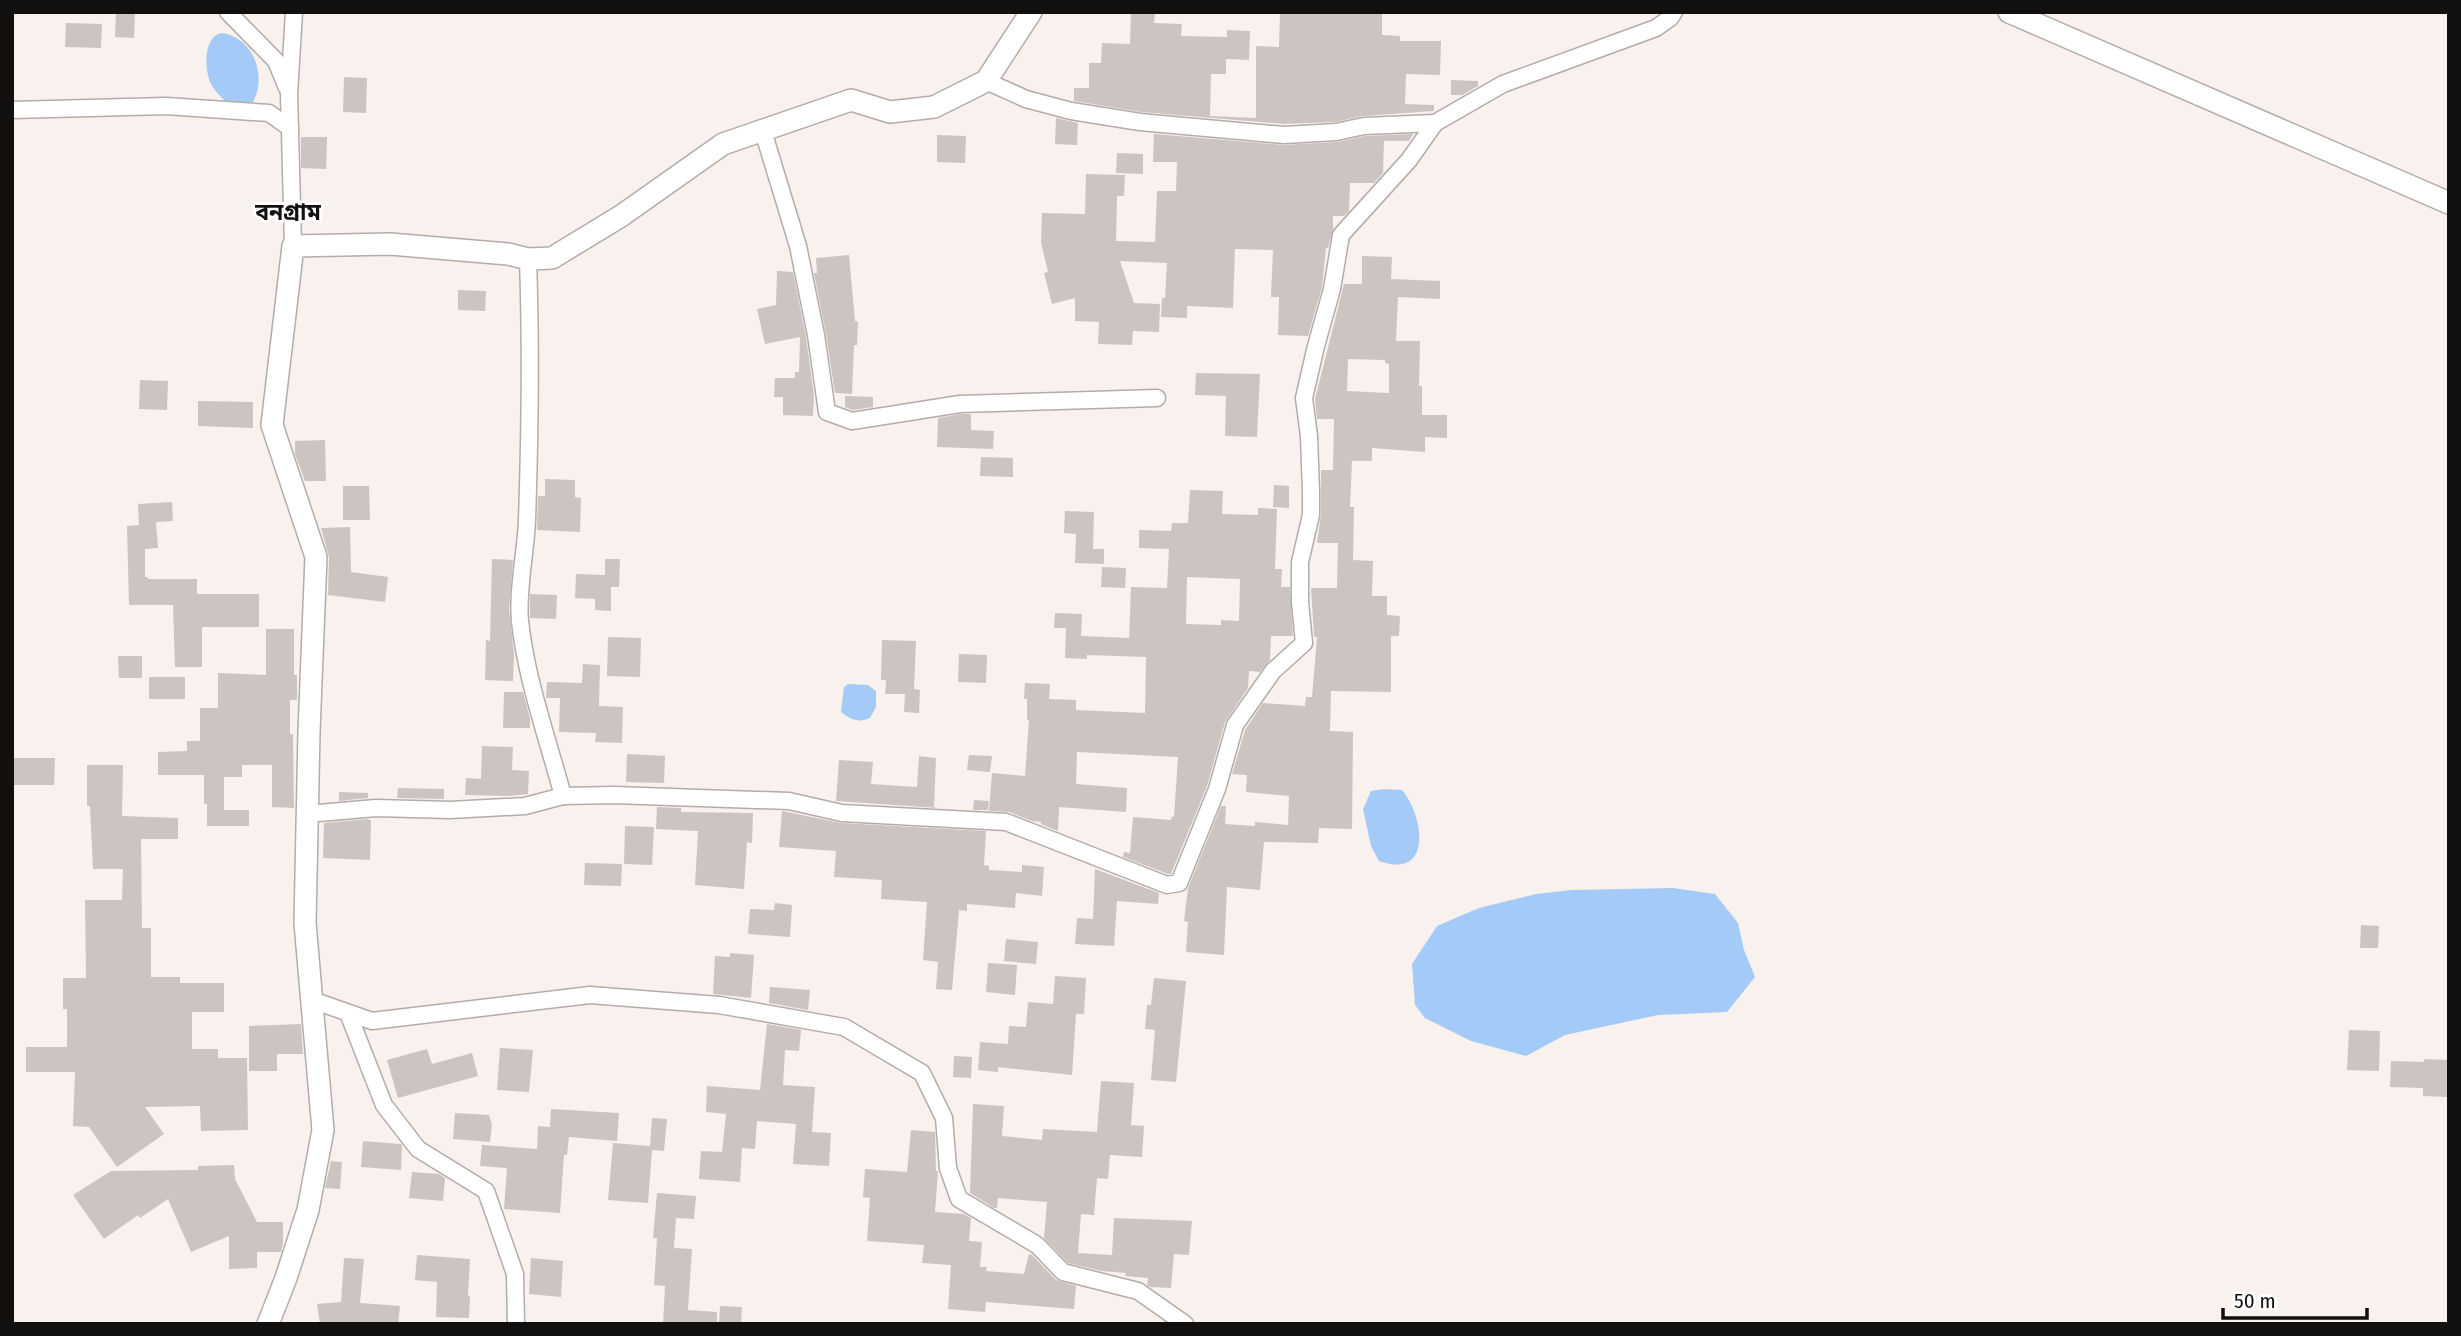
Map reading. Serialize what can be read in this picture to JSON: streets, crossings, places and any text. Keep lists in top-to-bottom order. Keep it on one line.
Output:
{"districts":["বনগ্রাম"],"scale_bar":"50 m"}
